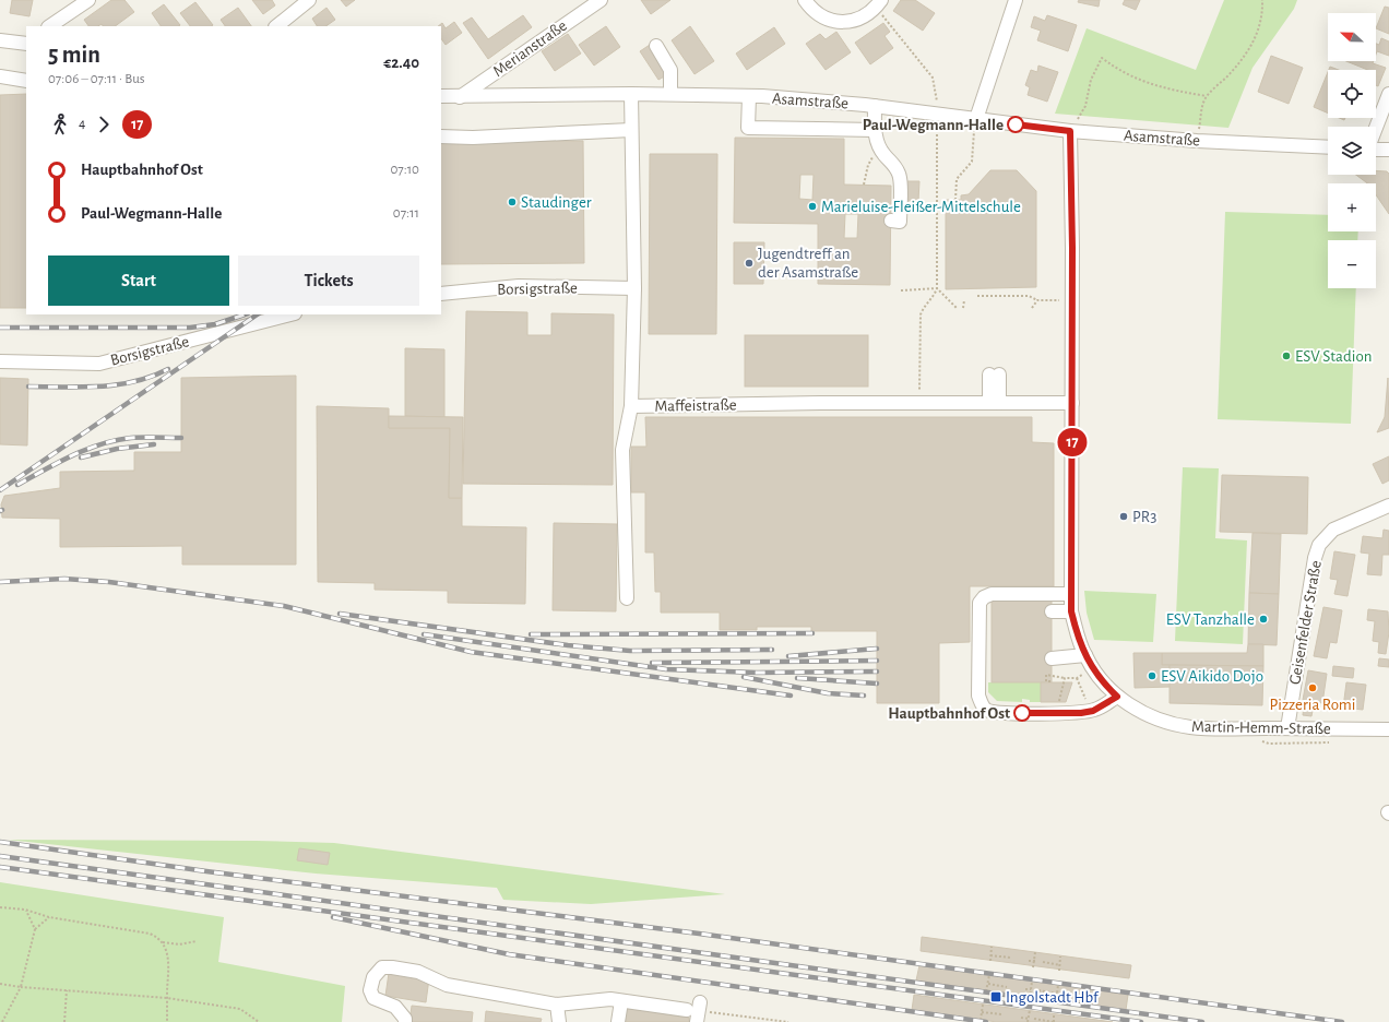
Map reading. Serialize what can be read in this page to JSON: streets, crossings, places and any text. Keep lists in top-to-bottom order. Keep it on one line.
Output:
{"streets":{"street":["Merianstraße","Asamstraße","Borsigstraße","Maffeistraße","Geisenfelder Straße","Martin-Hemm-Straße"]},"crossings":[["Merianstraße","Asamstraße"],["Asamstraße","Maffeistraße"],["Asamstraße","Martin-Hemm-Straße"],["Borsigstraße","Maffeistraße"],["Maffeistraße","Martin-Hemm-Straße"],["Geisenfelder Straße","Martin-Hemm-Straße"]],"places":{"other":["Paul-Wegmann-Halle","Staudinger","Marieluise-Fleißer-Mittelschule","Jugendtreff an der Asamstraße","ESV Stadion","PR3","ESV Tanzhalle","ESV Aikido Dojo","Pizzeria Romi","Hauptbahnhof Ost"],"transit":["Ingolstadt Hbf"]},"lines":["bus line 17"],"north":"left","page":{"on_map":"17","map_buttons":["+","−"],"heading":["5 min","07:06 – 07:11 · Bus","€2.40"],"legs":["4","17"],"list":[{"name":"Hauptbahnhof Ost","value":"07:10"},{"name":"Paul-Wegmann-Halle","value":"07:11"}],"buttons":["Start","Tickets"]}}
